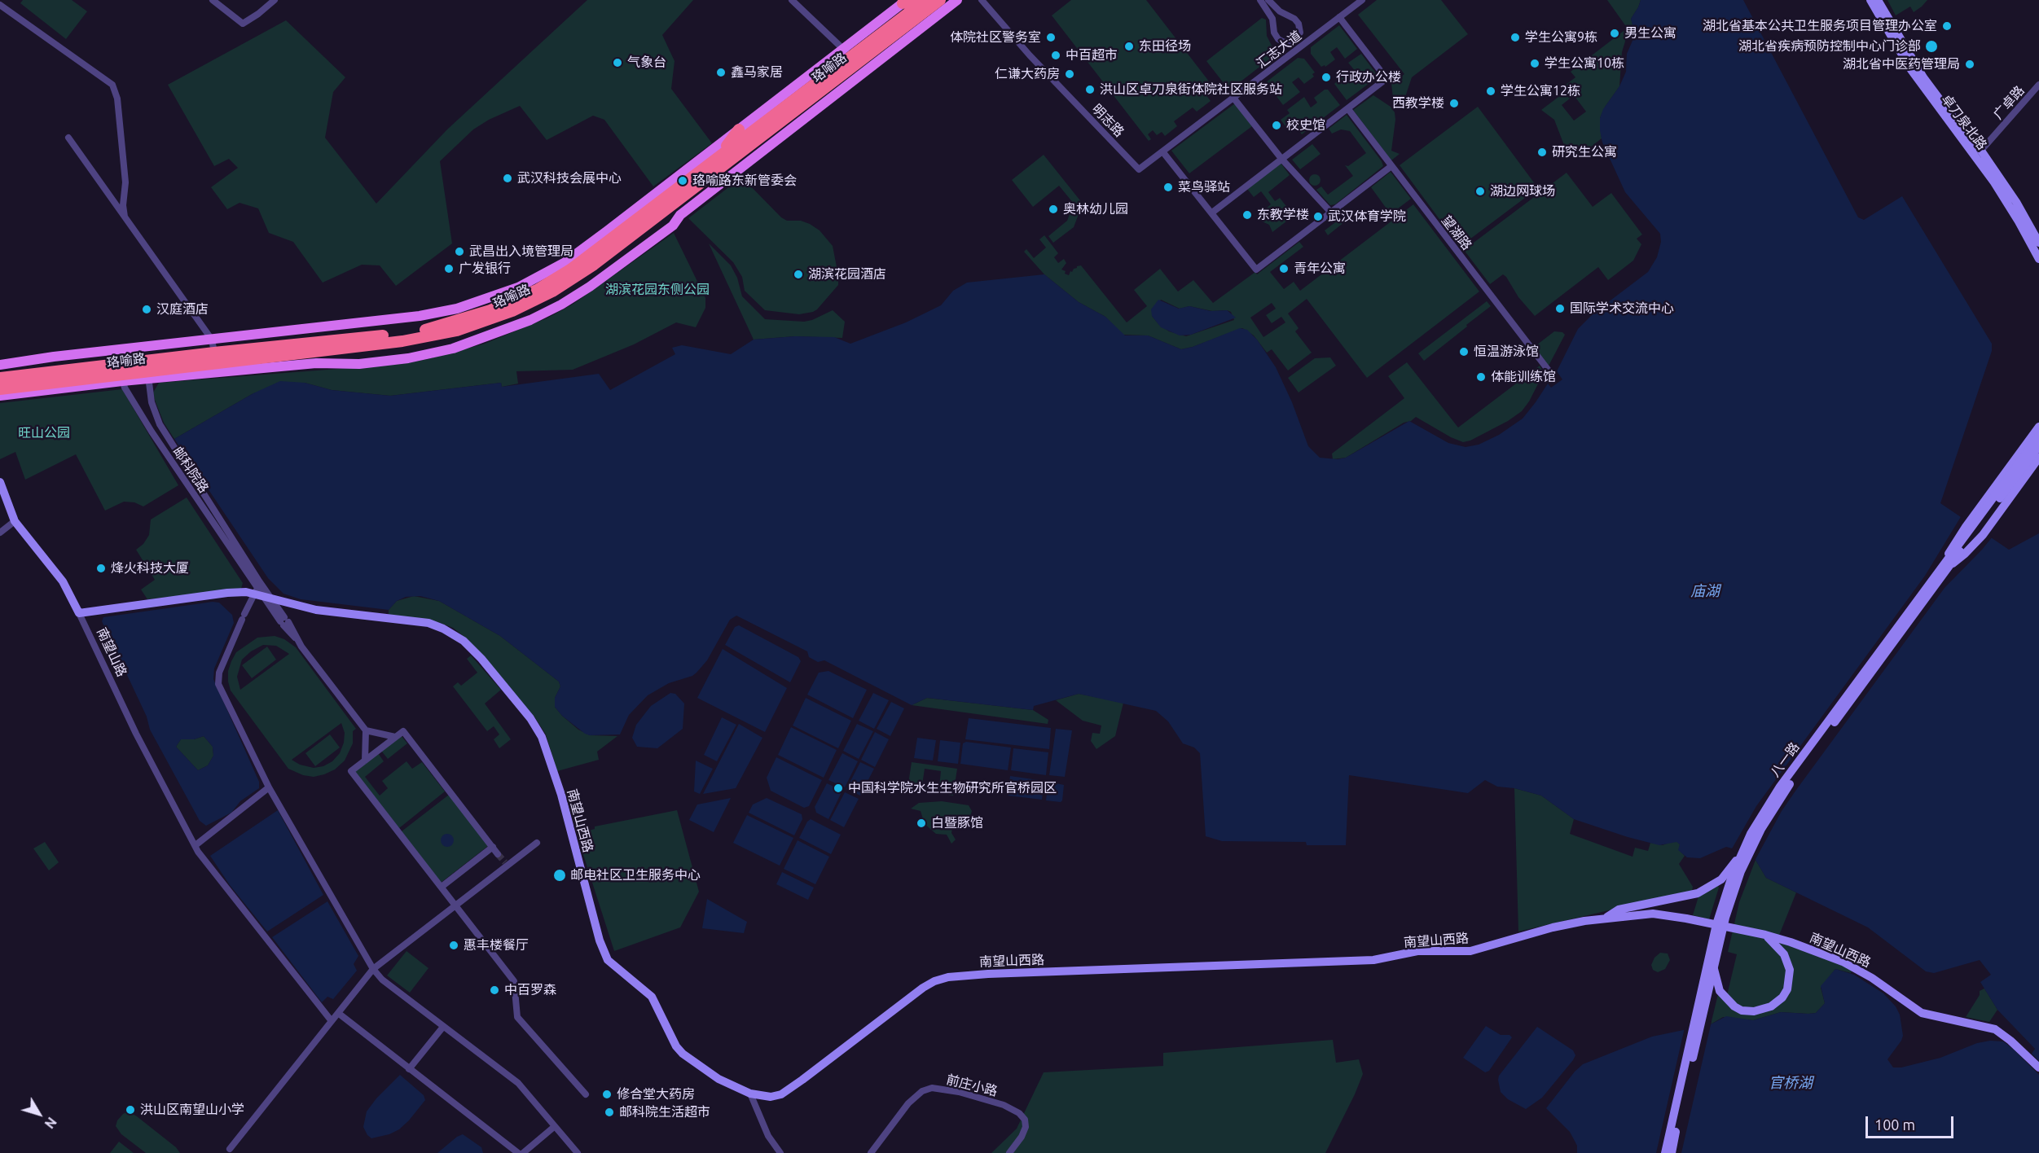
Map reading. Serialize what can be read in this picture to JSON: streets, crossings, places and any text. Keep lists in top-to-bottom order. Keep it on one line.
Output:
{"streets":{"highway":["珞喻路"],"street":["汇志大道","广卓路","明志路","卓刀泉北路","望湖路","邮科院路","南望山路","八一路","南望山西路","前庄小路"]},"crossings":[["汇志大道","明志路"],["珞喻路","邮科院路"],["广卓路","卓刀泉北路"],["邮科院路","南望山西路"],["南望山路","南望山西路"]],"water":["庙湖","官桥湖"],"parks":["湖滨花园东侧公园","旺山公园"],"places":["湖北省基本公共卫生服务项目管理办公室","男生公寓","体院社区警务室","学生公寓9栋","东田径场","湖北省疾病预防控制中心门诊部","中百超市","气象台","学生公寓10栋","湖北省中医药管理局","鑫马家居","仁谦大药房","行政办公楼","洪山区卓刀泉街体院社区服务站","学生公寓12栋","西教学楼","校史馆","研究生公寓","武汉科技会展中心","珞喻路东新管委会","菜鸟驿站","湖边网球场","奥林幼儿园","东教学楼","武汉体育学院","武昌出入境管理局","广发银行","青年公寓","湖滨花园酒店","国际学术交流中心","汉庭酒店","恒温游泳馆","体能训练馆","烽火科技大厦","中国科学院水生生物研究所官桥园区","白暨豚馆","邮电社区卫生服务中心","惠丰楼餐厅","中百罗森","修合堂大药房","洪山区南望山小学","邮科院生活超市"],"scale_bar":"100 m","north":"bottom right"}
